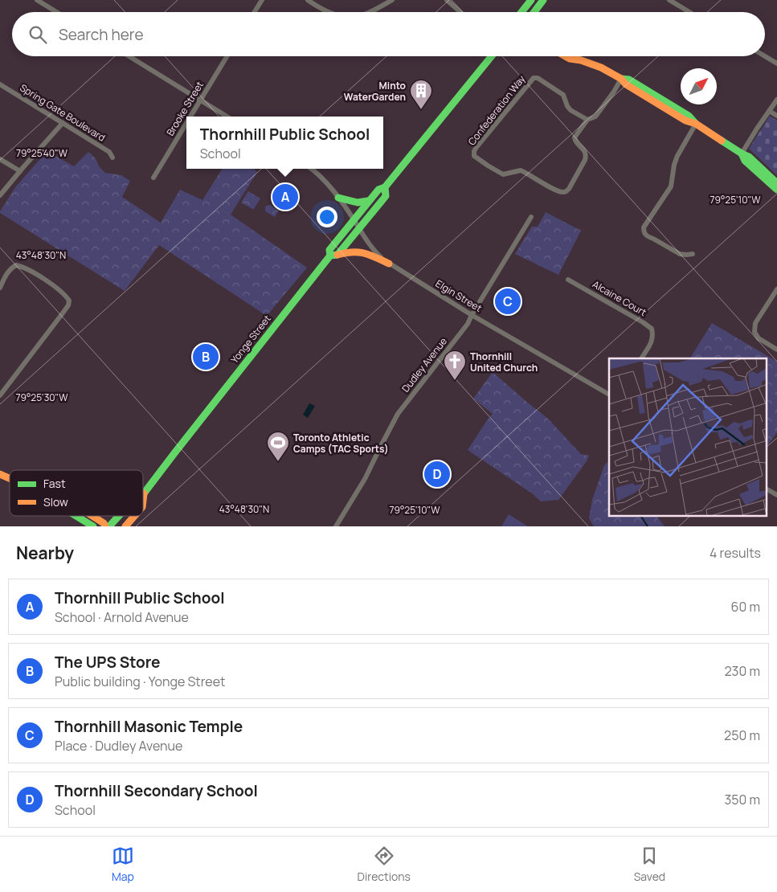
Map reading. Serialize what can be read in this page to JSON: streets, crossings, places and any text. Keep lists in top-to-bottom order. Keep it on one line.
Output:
{"streets":{"main road":["Yonge Street"],"street":["Brooke Street","Confederation Way","Spring Gate Boulevard","Elgin Street","Alcaine Court","Dudley Avenue"]},"crossings":[["Elgin Street","Yonge Street"],["Elgin Street","Dudley Avenue"]],"places":{"building":["Minto WaterGarden"],"church":["Thornhill United Church"],"sports":["Toronto Athletic Camps (TAC Sports)"]},"legend":["Fast","Slow"],"north":"top right","page":{"search":"Search here","popup":["Thornhill Public School","School"],"pins":["A","C","B","D"],"heading":["Nearby","4 results"],"list":[{"mark":"A","name":"Thornhill Public School","note":"School · Arnold Avenue","value":"60 m"},{"mark":"B","name":"The UPS Store","note":"Public building · Yonge Street","value":"230 m"},{"mark":"C","name":"Thornhill Masonic Temple","note":"Place · Dudley Avenue","value":"250 m"},{"mark":"D","name":"Thornhill Secondary School","note":"School","value":"350 m"}],"nav":["Map","Directions","Saved"]},"coordinates":["79°25'40\"W","79°25'10\"W","43°48'30\"N","79°25'30\"W"]}
